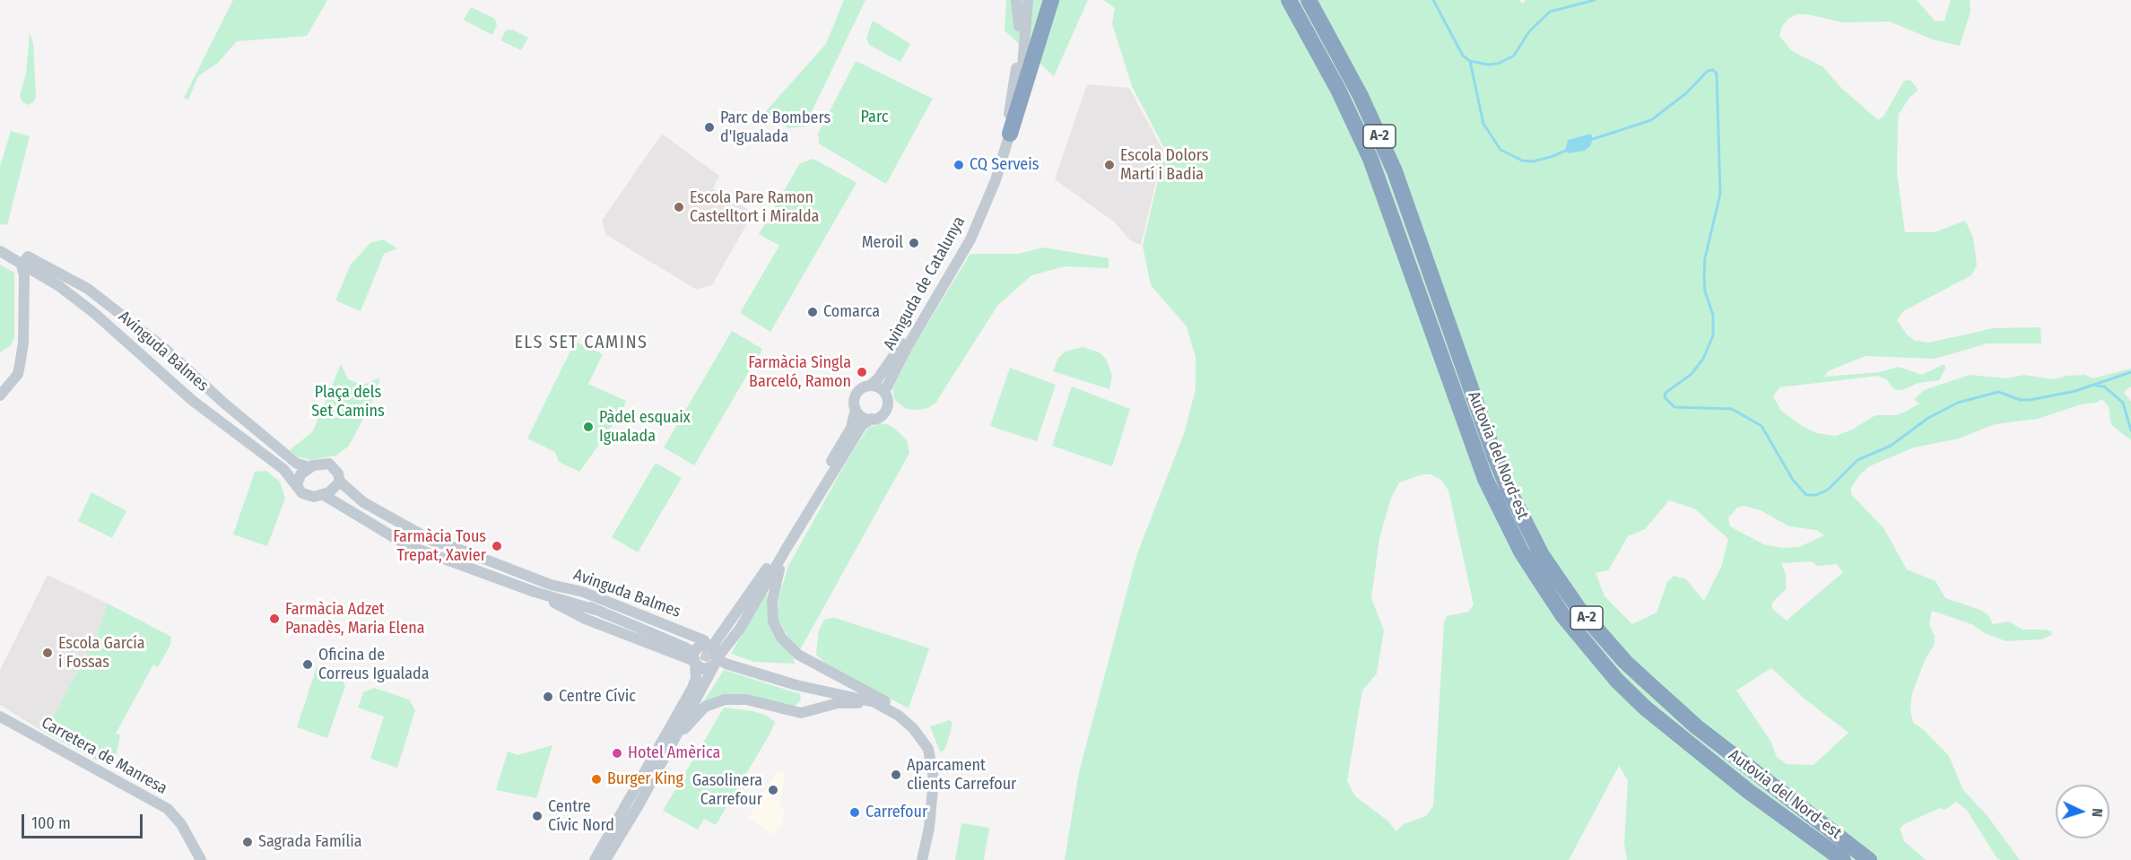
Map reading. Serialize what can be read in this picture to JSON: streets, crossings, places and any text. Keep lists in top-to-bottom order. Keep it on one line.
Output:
{"streets":{"highway":["A-2","Autovia del Nord-est"],"street":["Avinguda de Catalunya","Avinguda Balmes","Carretera de Manresa"]},"districts":["ELS SET CAMINS"],"parks":["Parc","Plaça dels Set Camins"],"places":["Parc de Bombers d'Igualada","CQ Serveis","Escola Dolors Martí i Badia","Escola Pare Ramon Castelltort i Miralda","Meroil","Comarca","Farmàcia Singla Barceló, Ramon","Pàdel esquaix Igualada","Farmàcia Tous Trepat, Xavier","Farmàcia Adzet Panadès, Maria Elena","Escola García i Fossas","Oficina de Correus Igualada","Centre Cívic","Hotel Amèrica","Aparcament clients Carrefour","Burger King","Gasolinera Carrefour","Carrefour","Centre Cívic Nord","Sagrada Família"],"scale_bar":"100 m","north":"right"}
